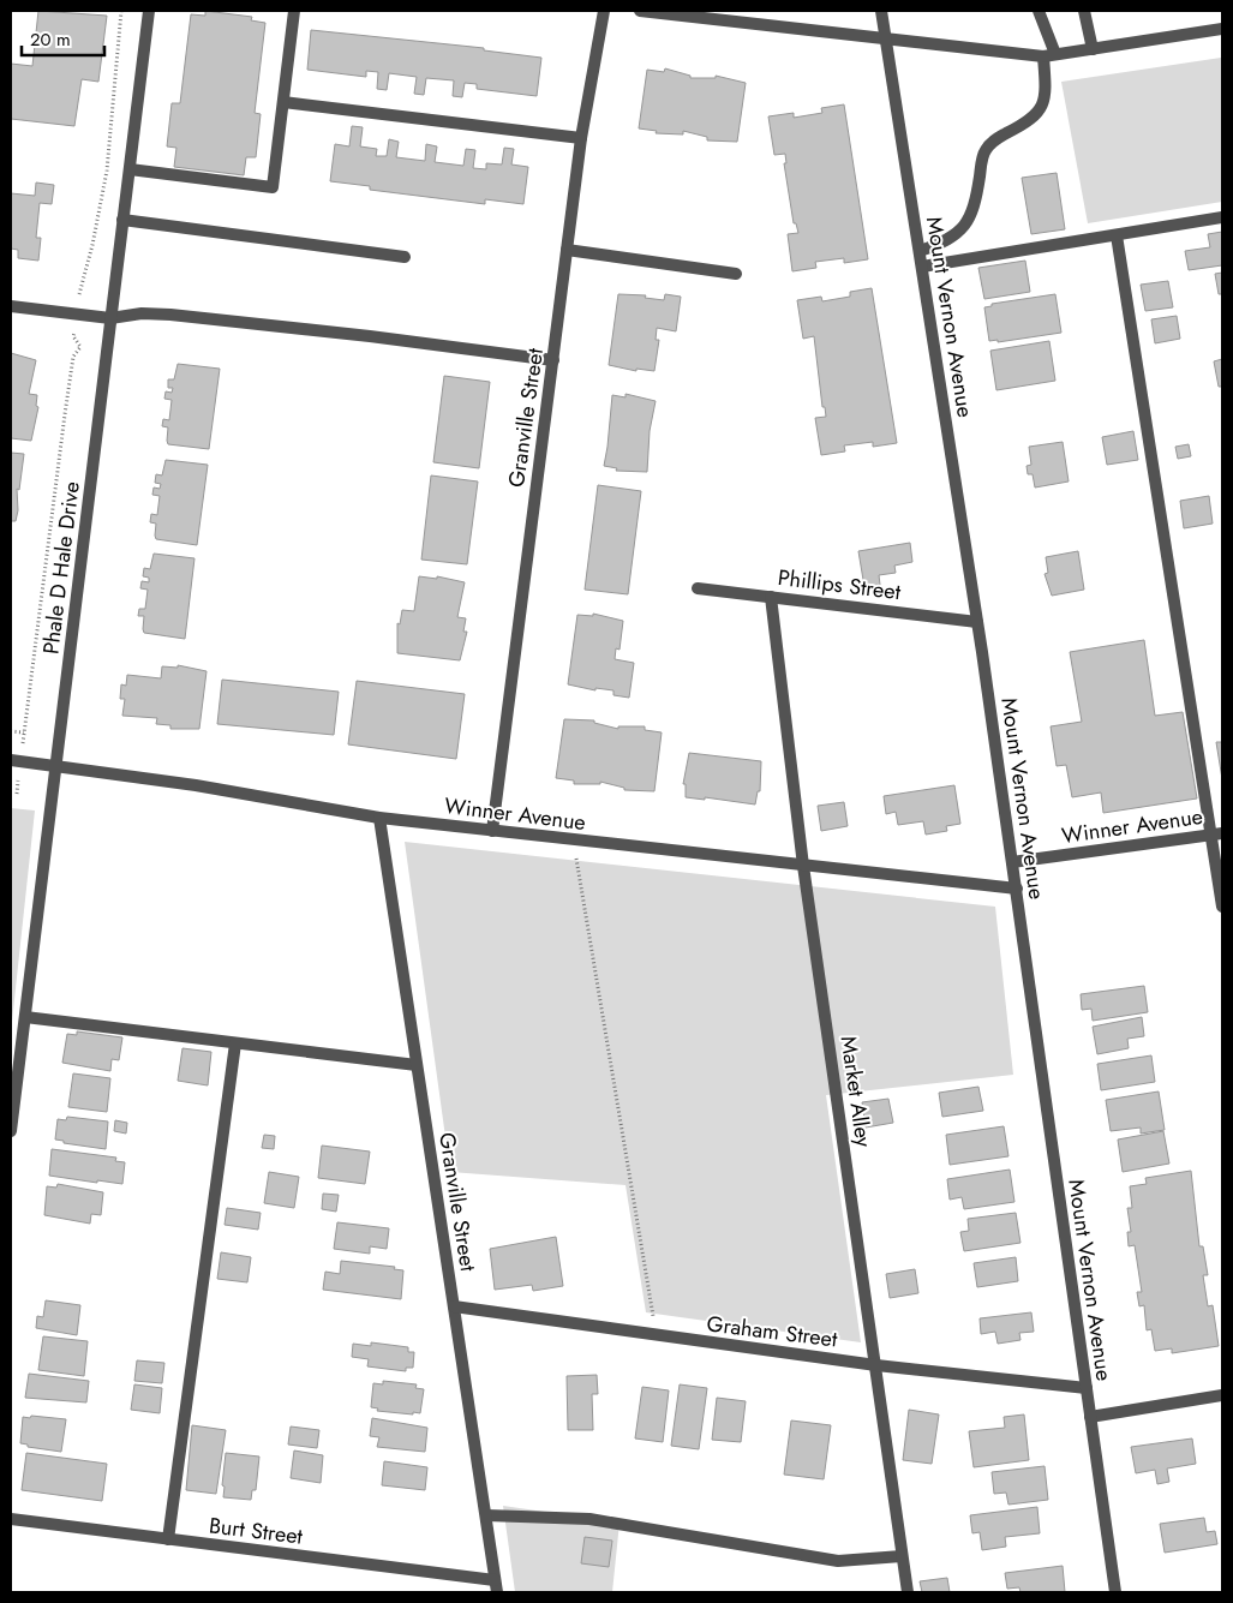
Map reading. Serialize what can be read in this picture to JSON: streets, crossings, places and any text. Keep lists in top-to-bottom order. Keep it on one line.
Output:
{"streets":{"street":["Mount Vernon Avenue","Granville Street","Phale D Hale Drive","Phillips Street","Winner Avenue","Market Alley","Graham Street","Burt Street"]},"crossings":[["Mount Vernon Avenue","Phillips Street"],["Mount Vernon Avenue","Winner Avenue"],["Mount Vernon Avenue","Graham Street"],["Granville Street","Winner Avenue"],["Granville Street","Graham Street"],["Granville Street","Burt Street"],["Phale D Hale Drive","Winner Avenue"],["Phillips Street","Market Alley"],["Winner Avenue","Market Alley"],["Market Alley","Graham Street"]],"scale_bar":"20 m"}
